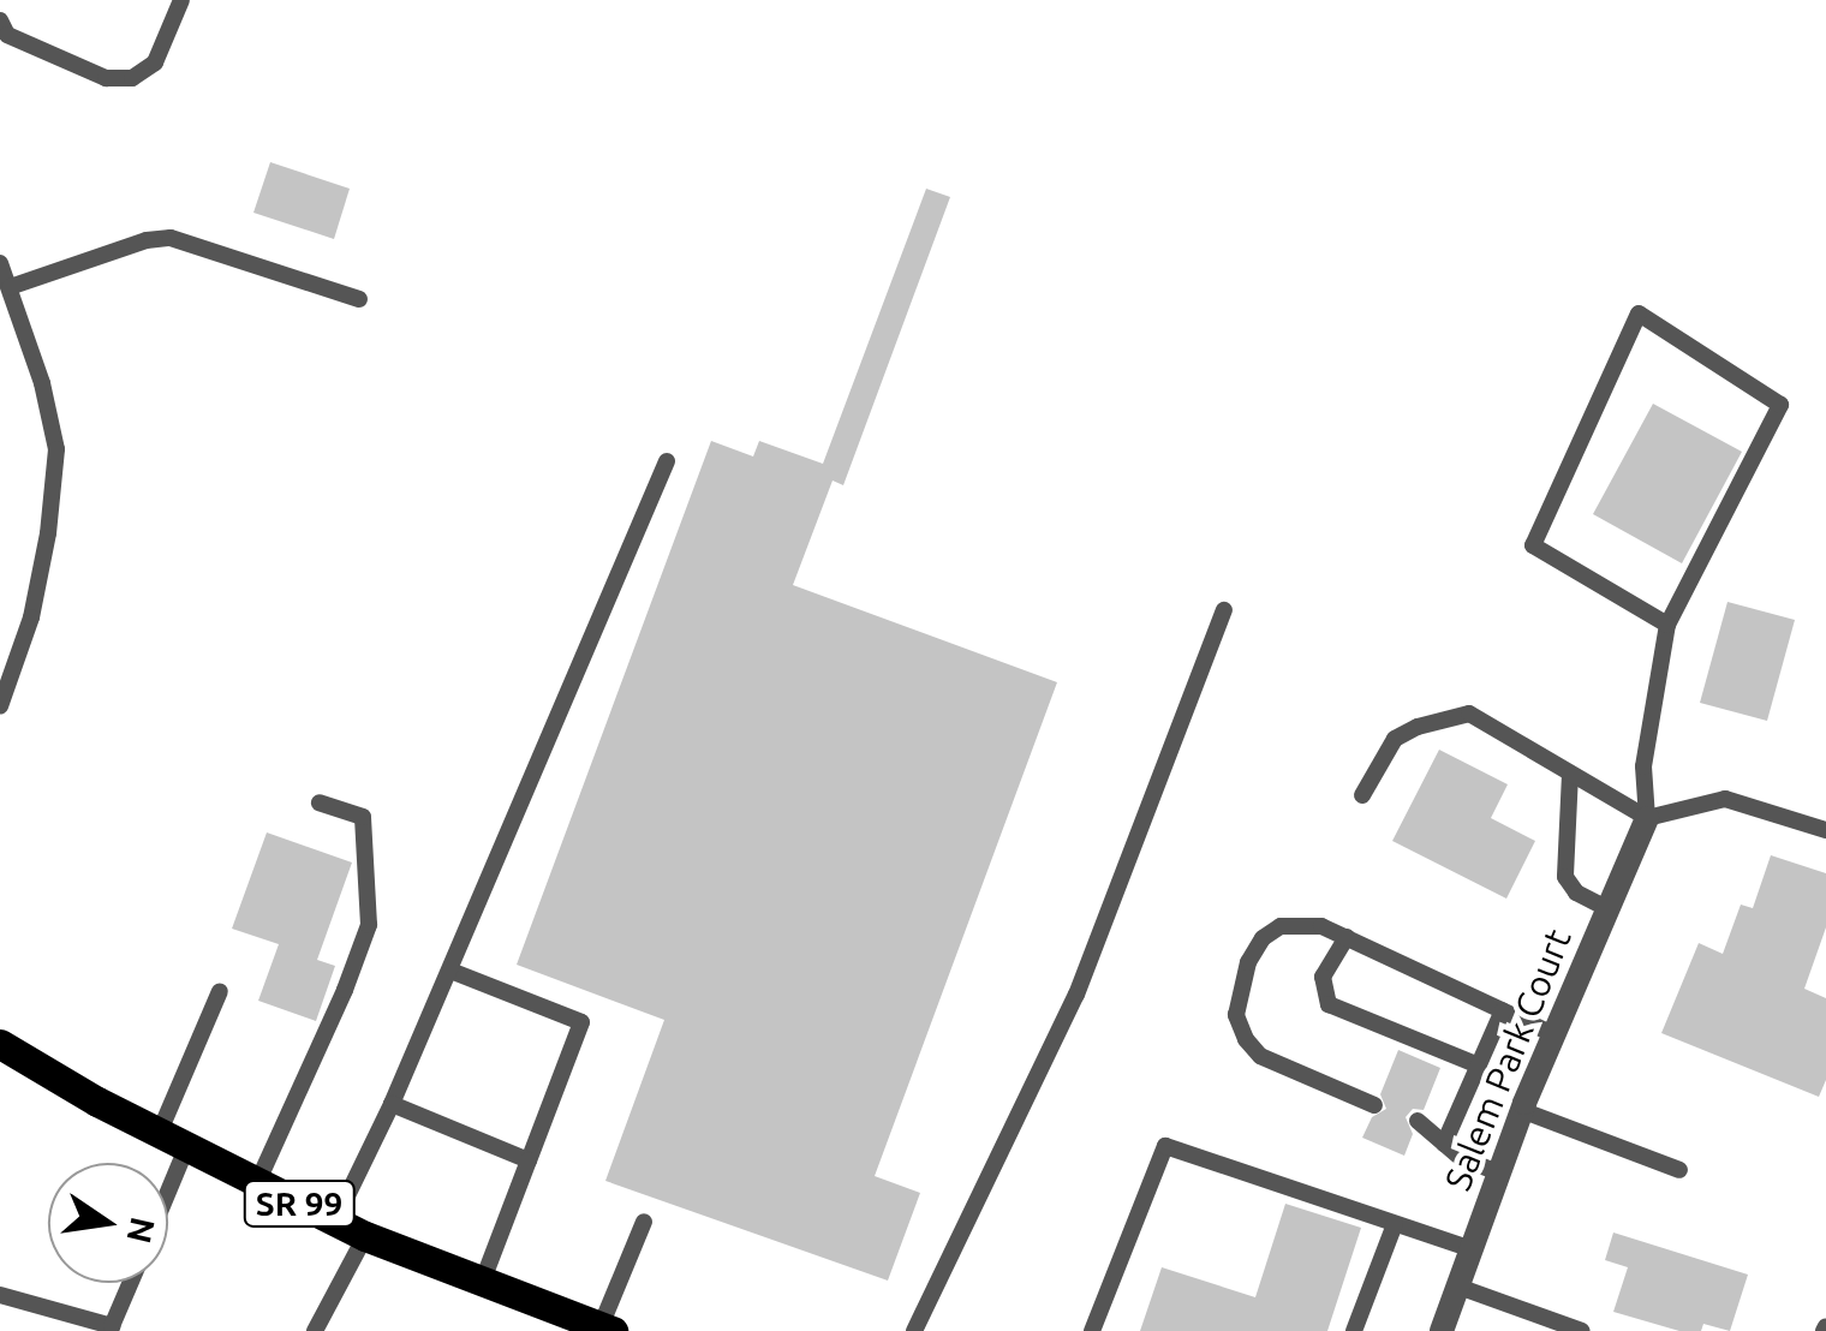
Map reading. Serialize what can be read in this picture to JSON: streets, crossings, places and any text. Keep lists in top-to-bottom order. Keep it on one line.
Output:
{"streets":{"main road":["SR 99"],"street":["Salem Park Court"]},"north":"right"}
